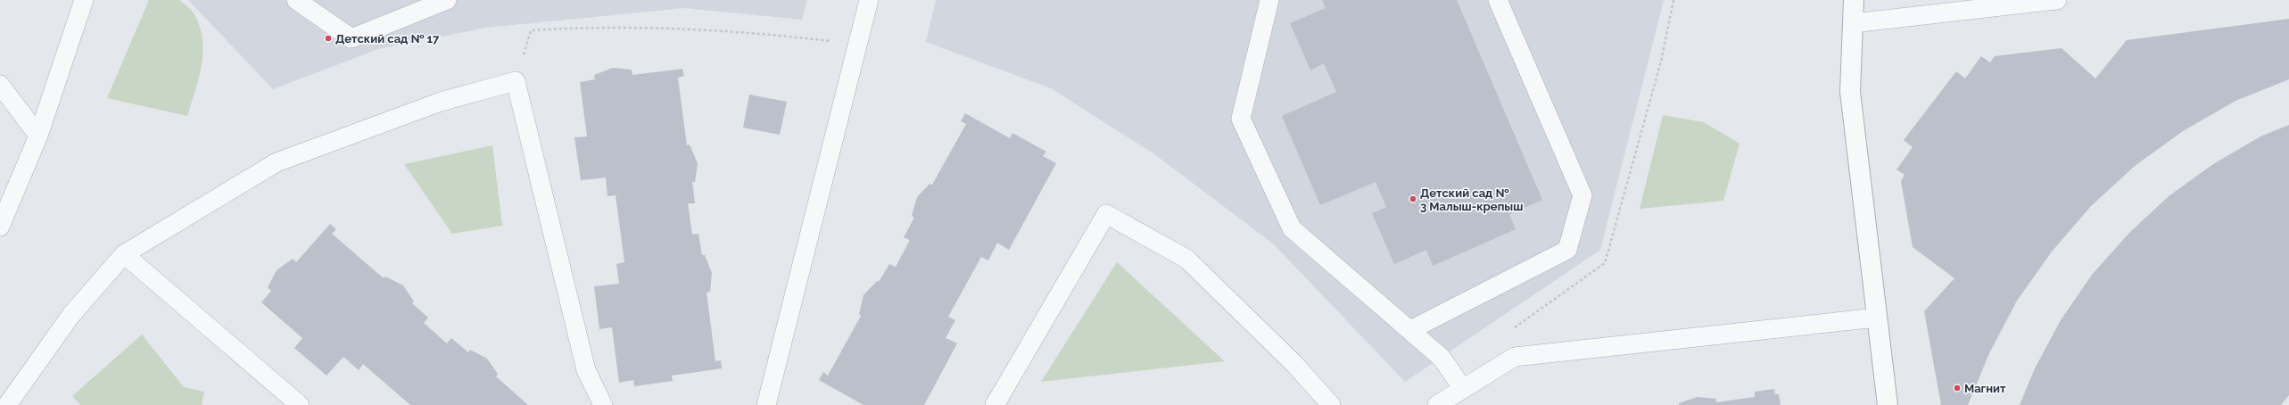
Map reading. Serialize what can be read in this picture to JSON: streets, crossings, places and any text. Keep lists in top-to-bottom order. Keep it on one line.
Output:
{"places":["Детский сад № 17","Детский сад № 3 Малыш-крепыш","Магнит"]}
